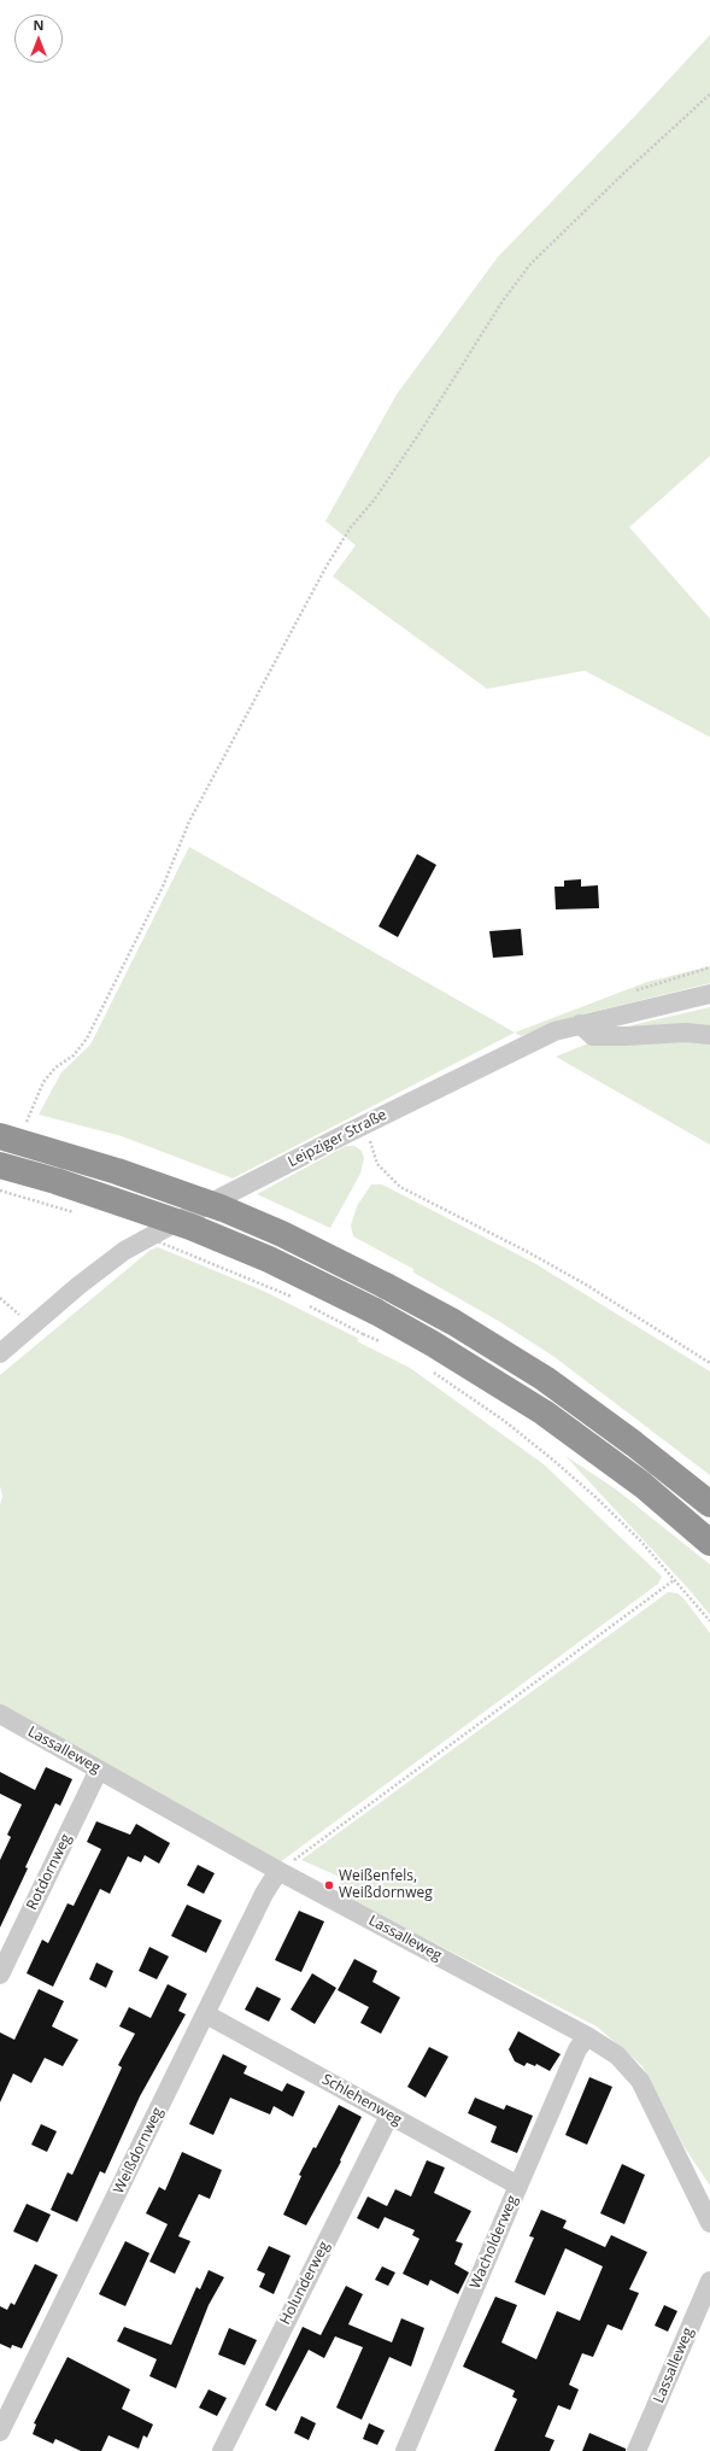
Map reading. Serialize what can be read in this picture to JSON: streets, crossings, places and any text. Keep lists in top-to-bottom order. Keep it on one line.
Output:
{"streets":{"street":["Leipziger Straße","Lassalleweg","Rotdornweg","Schlehenweg","Weißdornweg","Wacholderweg","Holunderweg"]},"crossings":[["Lassalleweg","Rotdornweg"],["Lassalleweg","Weißdornweg"],["Lassalleweg","Wacholderweg"],["Schlehenweg","Weißdornweg"],["Schlehenweg","Wacholderweg"],["Schlehenweg","Holunderweg"]],"places":["Weißenfels, Weißdornweg"],"north":"top"}
